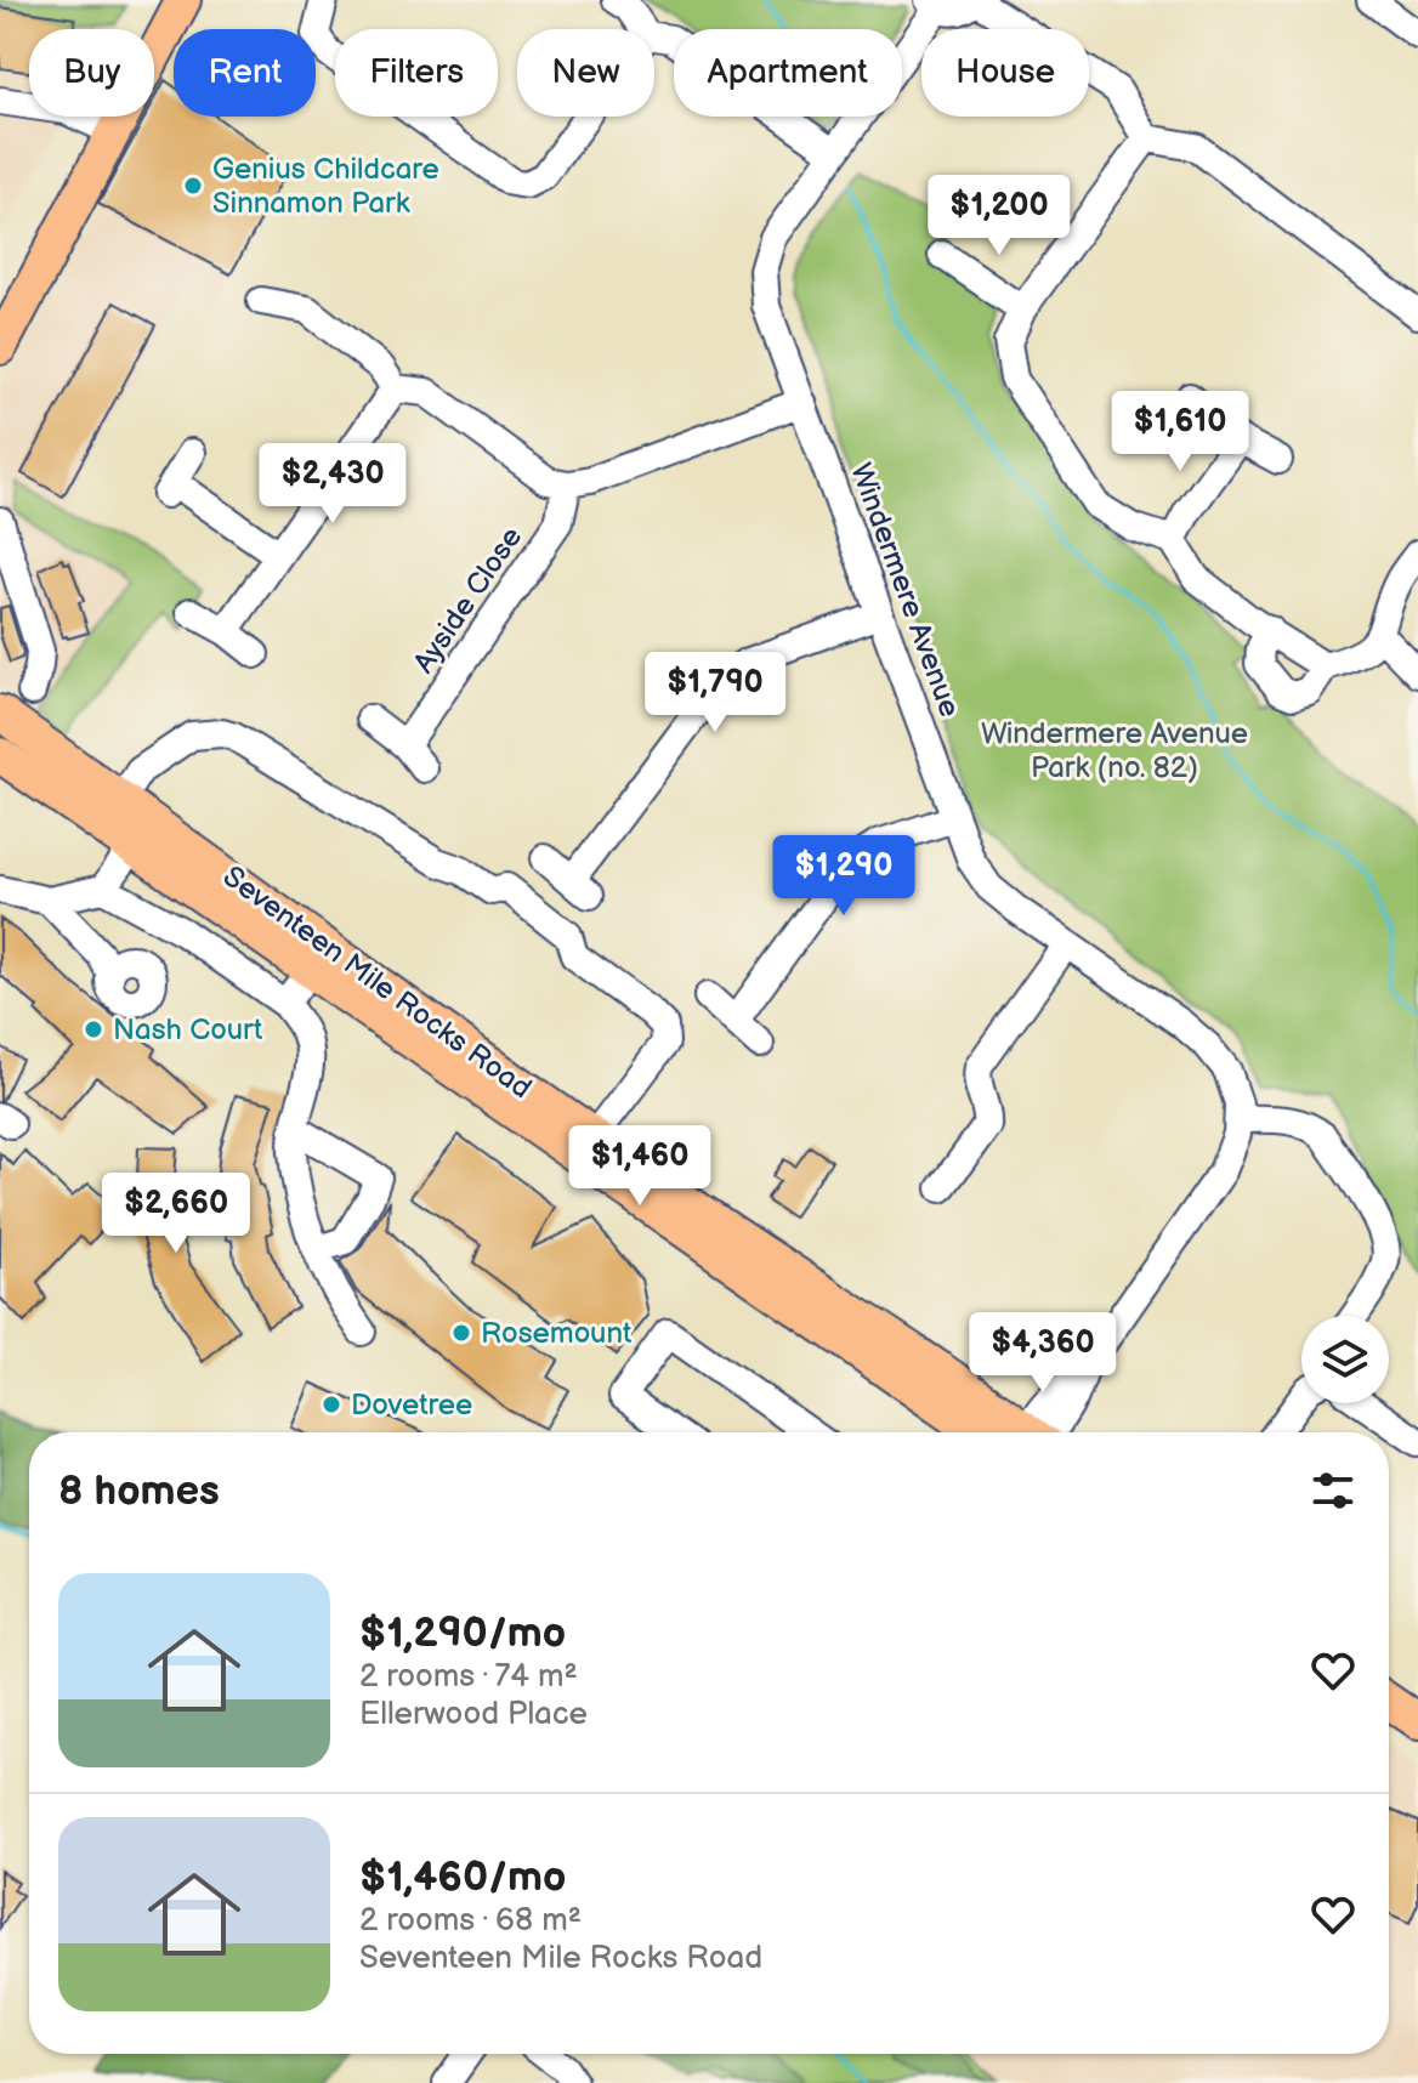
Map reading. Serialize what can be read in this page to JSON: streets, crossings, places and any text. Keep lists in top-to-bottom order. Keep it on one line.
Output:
{"streets":{"main road":["Seventeen Mile Rocks Road"],"street":["Windermere Avenue","Ayside Close"]},"parks":["Windermere Avenue Park (no. 82)"],"places":["Genius Childcare Sinnamon Park","Nash Court","Rosemount","Dovetree"],"page":{"chip":["Buy","Rent","Filters","New","Apartment","House"],"price":["$1,200","$1,610","$2,430","$1,790","$1,290","$1,460","$2,660","$4,360"],"heading":"8 homes","list":[{"name":"$1,290/mo","note":"2 rooms · 74 m² · Ellerwood Place"},{"name":"$1,460/mo","note":"2 rooms · 68 m² · Seventeen Mile Rocks Road"}]}}
